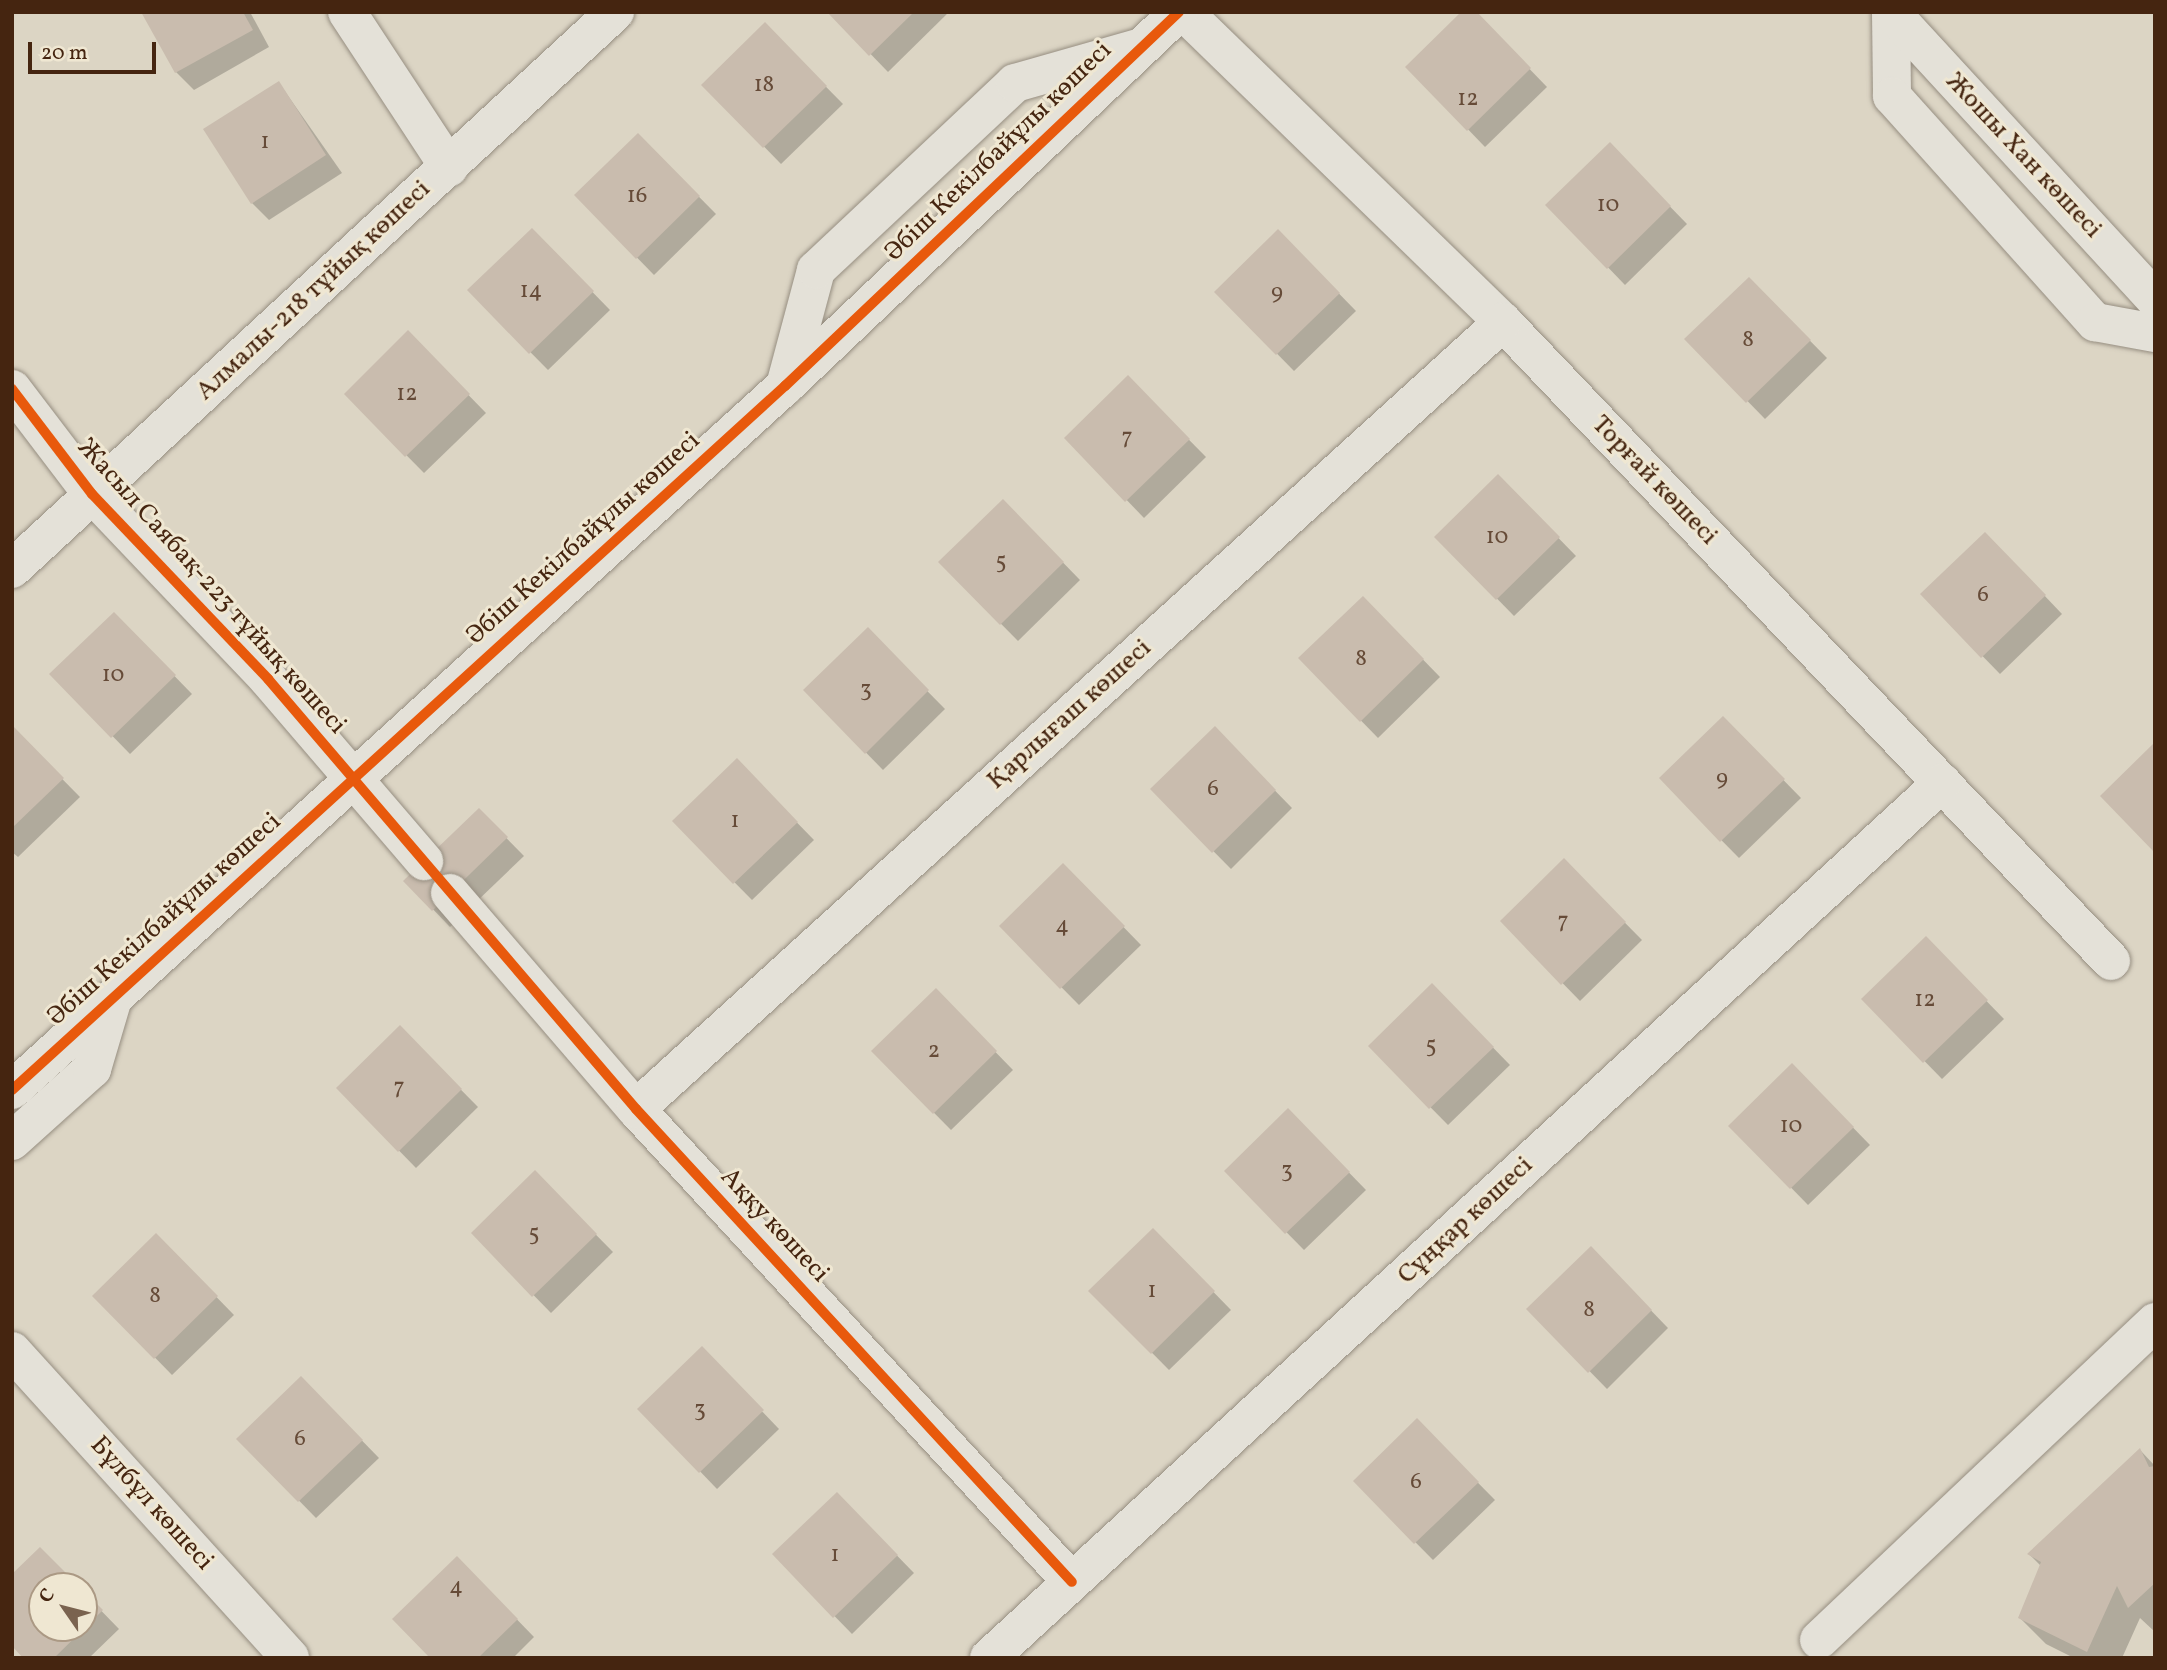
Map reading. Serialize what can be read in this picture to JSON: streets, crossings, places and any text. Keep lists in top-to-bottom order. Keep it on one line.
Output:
{"streets":{"street":["Әбіш Кекілбайұлы көшесі","Жошы Хан көшесі","Алмалы-218 тұйық көшесі","Торғай көшесі","Жасыл Саябақ-223 тұйық көшесі","Қарлығаш көшесі","Сұңқар көшесі","Аққу көшесі","Бұлбұл көшесі"]},"crossings":[["Әбіш Кекілбайұлы көшесі","Торғай көшесі"],["Әбіш Кекілбайұлы көшесі","Жасыл Саябақ-223 тұйық көшесі"],["Алмалы-218 тұйық көшесі","Жасыл Саябақ-223 тұйық көшесі"],["Торғай көшесі","Қарлығаш көшесі"],["Торғай көшесі","Сұңқар көшесі"],["Қарлығаш көшесі","Аққу көшесі"],["Сұңқар көшесі","Аққу көшесі"]],"house_numbers":["18","12","1","16","10","14","9","8","12","7","10","5","6","8","10","3","9","6","1","7","4","12","5","2","7","10","3","5","1","8","8","3","6","6","1","4"],"scale_bar":"20 m","north":"top left"}
